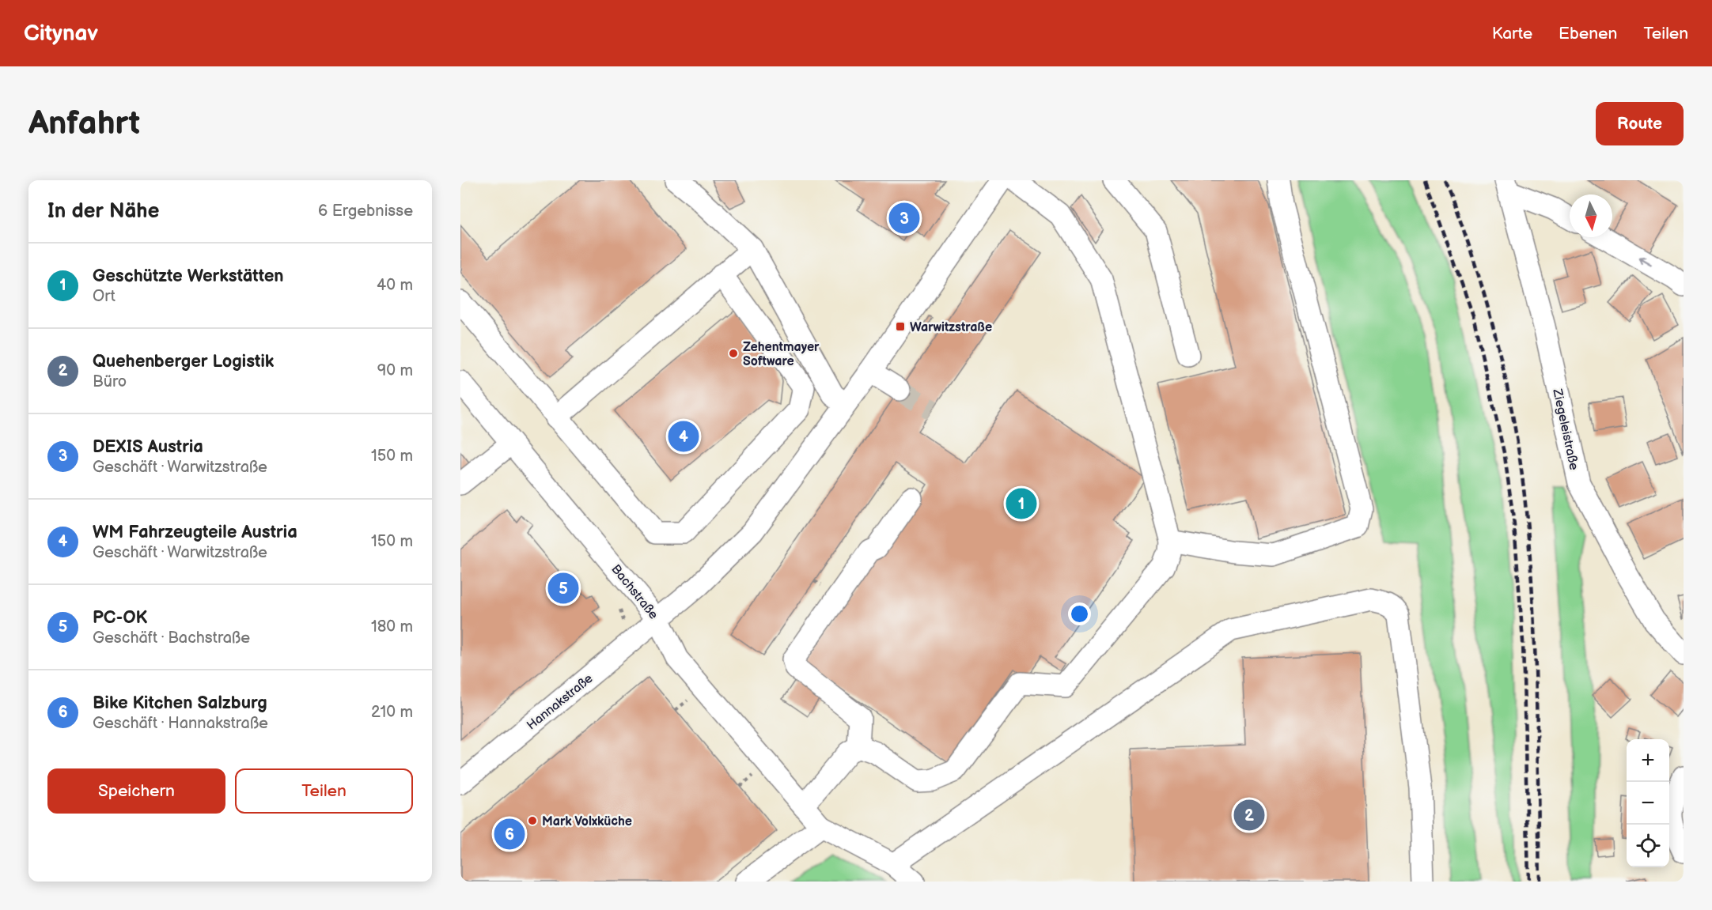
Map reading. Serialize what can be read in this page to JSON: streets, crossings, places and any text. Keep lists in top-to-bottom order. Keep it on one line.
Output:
{"streets":{"street":["Ziegeleistraße","Bachstraße","Hannakstraße"]},"crossings":[["Bachstraße","Hannakstraße"]],"places":{"transit":["Warwitzstraße"],"other":["Zehentmayer Software","Mark Volxküche"]},"north":"bottom","page":{"header":"Citynav","nav":["Karte","Ebenen","Teilen"],"buttons":["Route",["Speichern","Teilen"]],"title":"Anfahrt","heading":["In der Nähe","6 Ergebnisse"],"pins":["3","4","1","5","2","6"],"list":[{"mark":"1","name":"Geschützte Werkstätten","note":"Ort","value":"40 m"},{"mark":"2","name":"Quehenberger Logistik","note":"Büro","value":"90 m"},{"mark":"3","name":"DEXIS Austria","note":"Geschäft · Warwitzstraße","value":"150 m"},{"mark":"4","name":"WM Fahrzeugteile Austria","note":"Geschäft · Warwitzstraße","value":"150 m"},{"mark":"5","name":"PC-OK","note":"Geschäft · Bachstraße","value":"180 m"},{"mark":"6","name":"Bike Kitchen Salzburg","note":"Geschäft · Hannakstraße","value":"210 m"}],"map_buttons":["+","−"]}}
